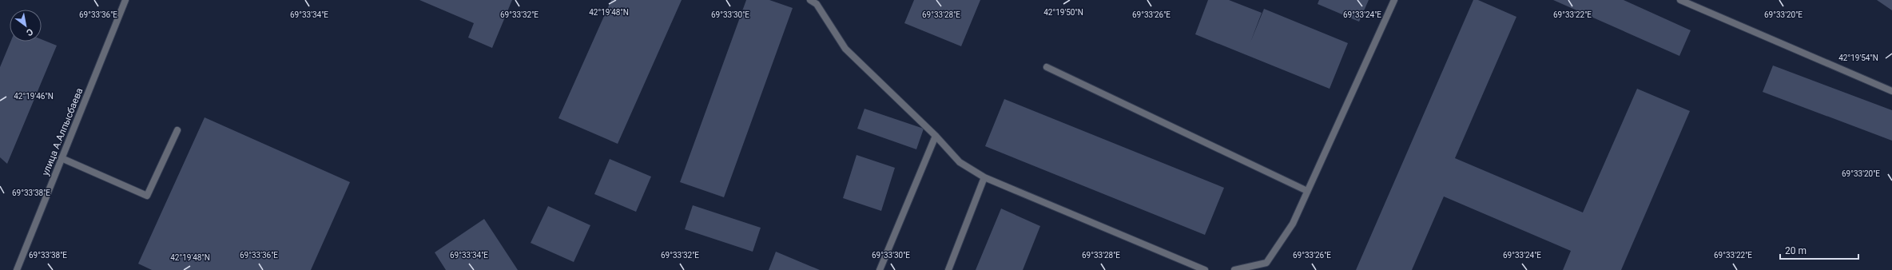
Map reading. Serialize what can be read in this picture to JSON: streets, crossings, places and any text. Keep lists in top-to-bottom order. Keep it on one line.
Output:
{"streets":{"street":["улица А.Алпысбаева"]},"scale_bar":"20 m","north":"bottom right","coordinates":["42°19'50\"N","42°19'48\"N","69°33'36\"E","69°33'34\"E","69°33'32\"E","69°33'30\"E","69°33'28\"E","69°33'26\"E","69°33'24\"E","69°33'22\"E","69°33'20\"E","42°19'54\"N","42°19'46\"N","69°33'38\"E"]}
